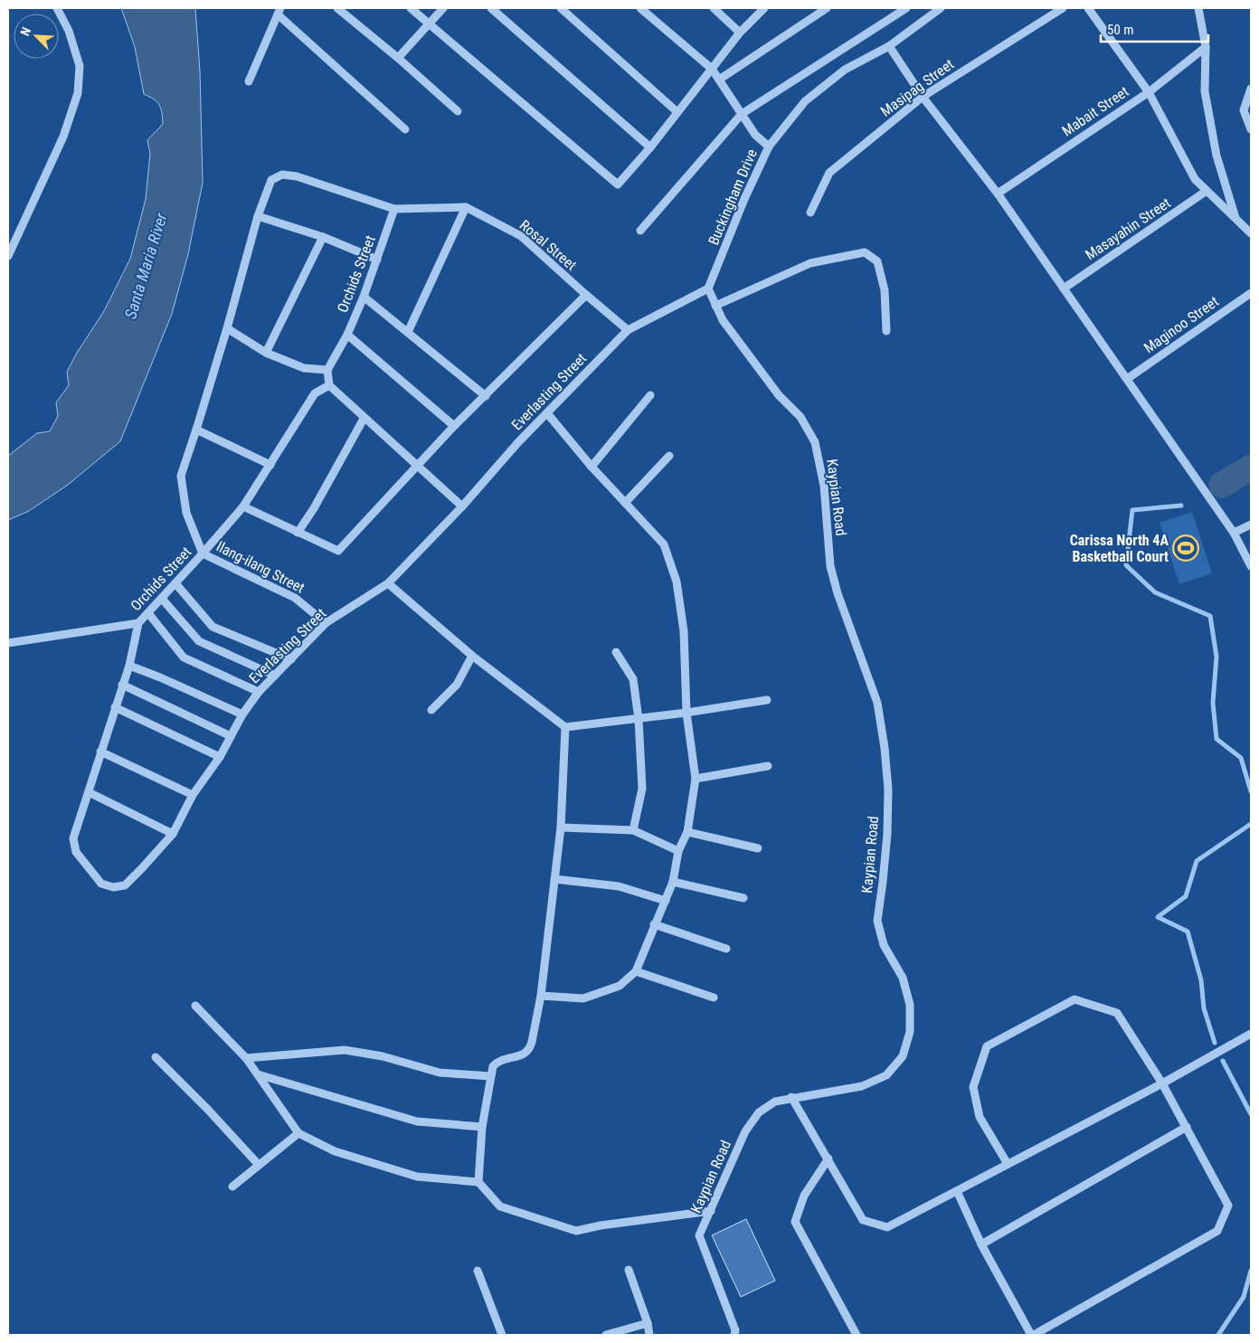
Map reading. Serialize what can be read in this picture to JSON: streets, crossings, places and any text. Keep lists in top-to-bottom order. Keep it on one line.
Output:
{"streets":{"street":["Masipag Street","Mabait Street","Buckingham Drive","Masayahin Street","Rosal Street","Orchids Street","Maginoo Street","Everlasting Street","Kaypian Road","Ilang-ilang Street"]},"crossings":[["Buckingham Drive","Everlasting Street"],["Buckingham Drive","Kaypian Road"],["Rosal Street","Orchids Street"],["Rosal Street","Everlasting Street"],["Orchids Street","Everlasting Street"],["Orchids Street","Ilang-ilang Street"],["Everlasting Street","Kaypian Road"],["Everlasting Street","Ilang-ilang Street"]],"water":["Santa Maria River"],"places":{"sports":["Carissa North 4A Basketball Court"]},"scale_bar":"50 m","north":"top left"}
